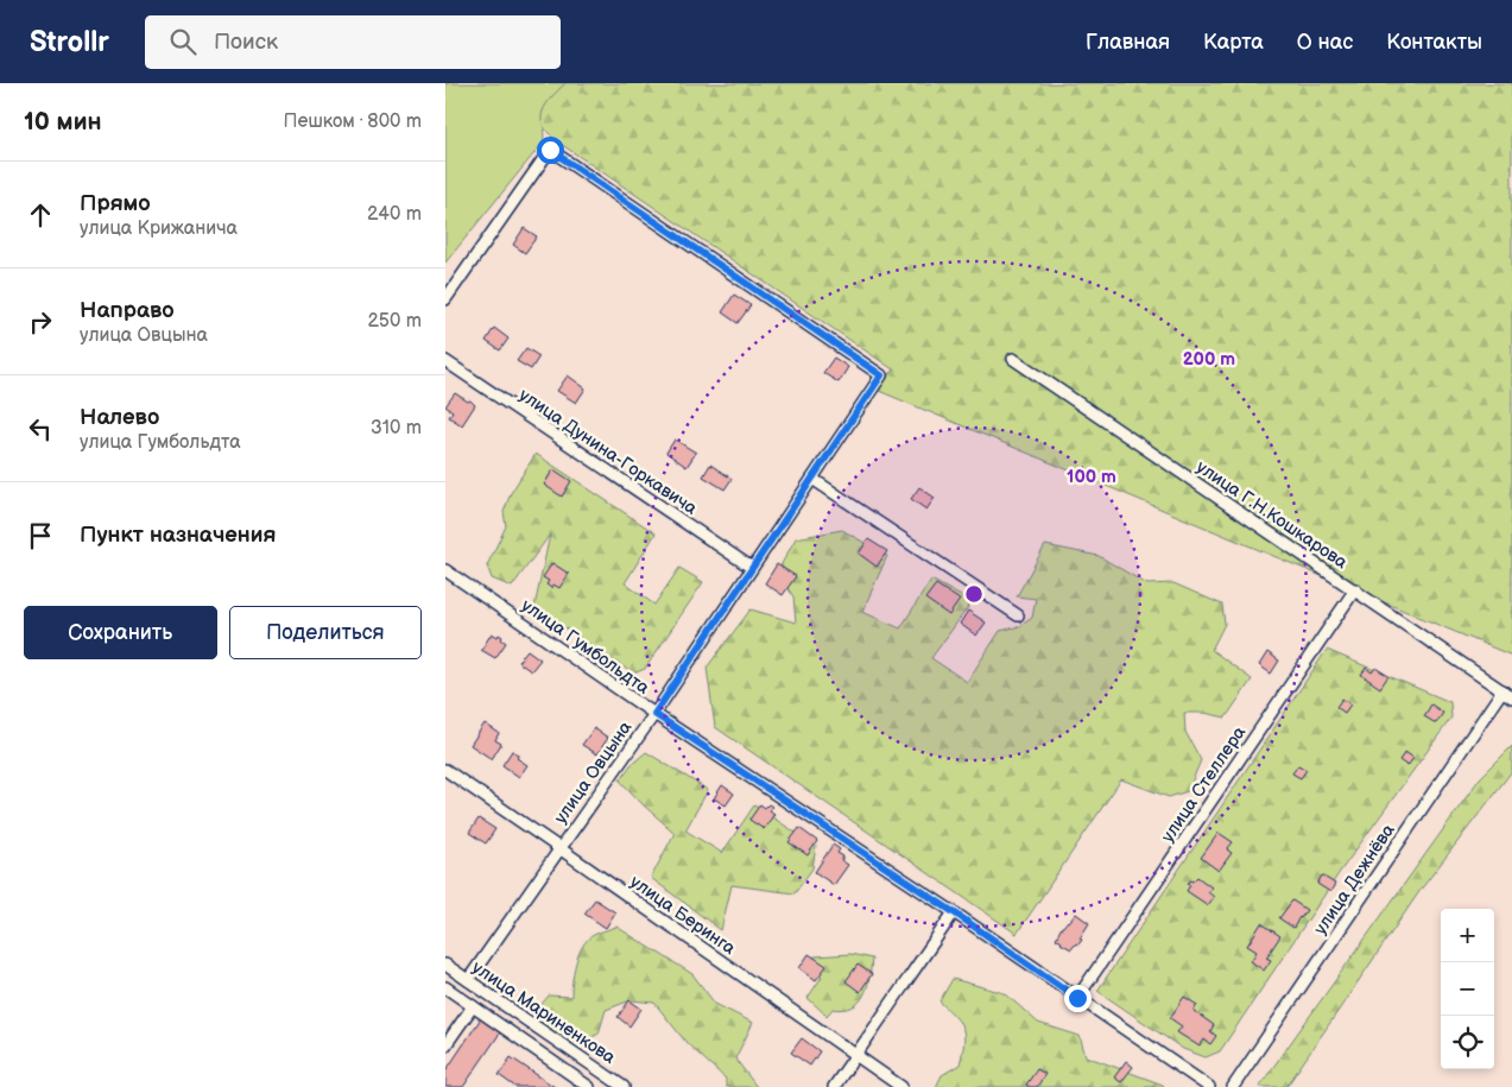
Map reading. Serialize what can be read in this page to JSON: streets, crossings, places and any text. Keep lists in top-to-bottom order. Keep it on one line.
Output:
{"streets":{"street":["улица Дунина-Горкавича","улица Г.Н.Кошкарова","улица Гумбольдта","улица Овцына","улица Стеллера","улица Дежнёва","улица Беринга","улица Мариненкова"]},"crossings":[["улица Дунина-Горкавича","улица Овцына"],["улица Г.Н.Кошкарова","улица Стеллера"],["улица Г.Н.Кошкарова","улица Дежнёва"],["улица Гумбольдта","улица Овцына"],["улица Гумбольдта","улица Стеллера"],["улица Овцына","улица Беринга"],["улица Овцына","улица Мариненкова"]],"page":{"header":"Strollr","search":"Поиск","nav":["Главная","Карта","О нас","Контакты"],"heading":["10 мин","Пешком · 800 m"],"list":[["Прямо","улица Крижанича","240 m"],["Направо","улица Овцына","250 m"],["Налево","улица Гумбольдта","310 m"],"Пункт назначения"],"buttons":["Сохранить","Поделиться"],"map_buttons":["+","−"]},"rings":["200 m","100 m"]}
